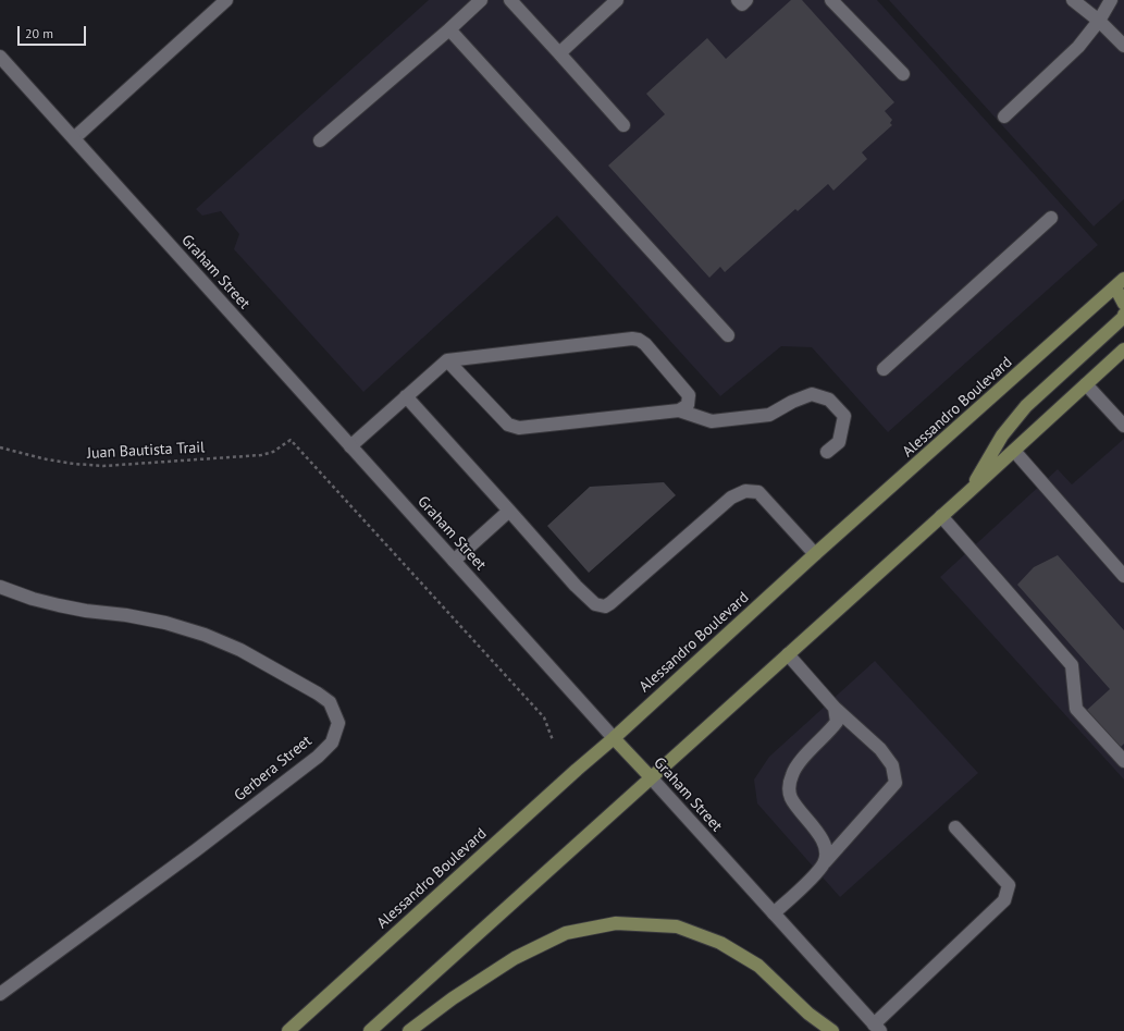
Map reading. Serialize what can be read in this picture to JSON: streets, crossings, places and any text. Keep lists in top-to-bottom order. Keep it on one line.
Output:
{"streets":{"main road":["Graham Street","Alessandro Boulevard"],"street":["Gerbera Street"],"path":["Juan Bautista Trail"]},"crossings":[["Graham Street","Alessandro Boulevard"]],"scale_bar":"20 m"}
